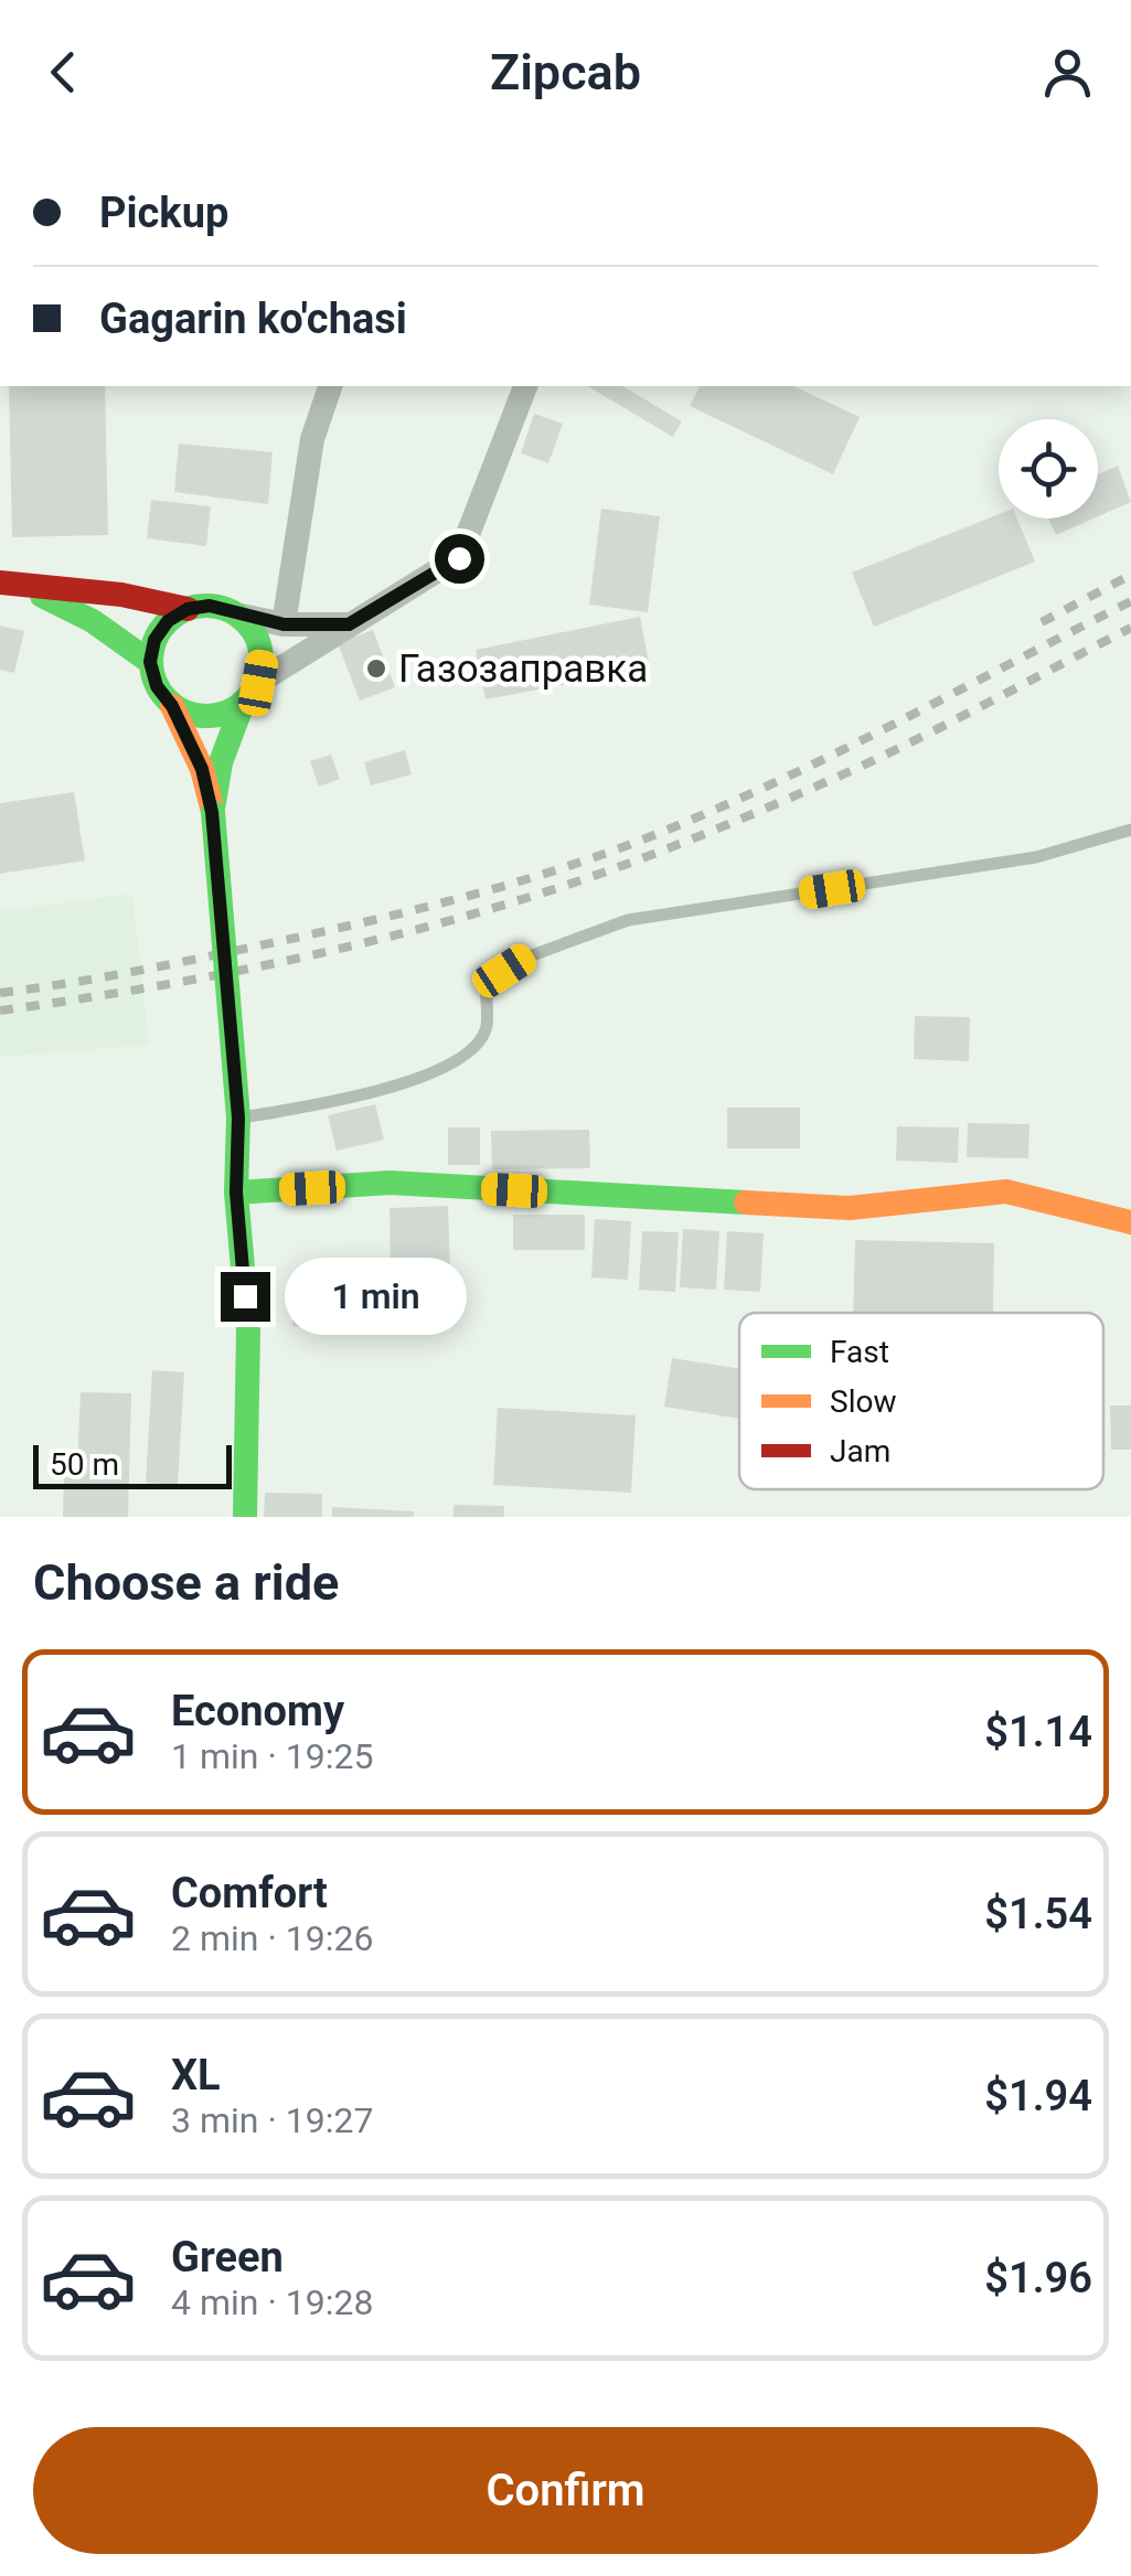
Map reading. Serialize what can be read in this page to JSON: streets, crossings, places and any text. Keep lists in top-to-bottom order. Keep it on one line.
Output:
{"places":["Газозаправка"],"legend":["Fast","Slow","Jam"],"scale_bar":"50 m","page":{"header":"Zipcab","banner":["Pickup","Gagarin ko'chasi"],"bubble":"1 min","scale":"50 m","heading":"Choose a ride","list":[{"name":"Economy","note":"1 min · 19:25","value":"$1.14"},{"name":"Comfort","note":"2 min · 19:26","value":"$1.54"},{"name":"XL","note":"3 min · 19:27","value":"$1.94"},{"name":"Green","note":"4 min · 19:28","value":"$1.96"}],"buttons":"Confirm"}}
